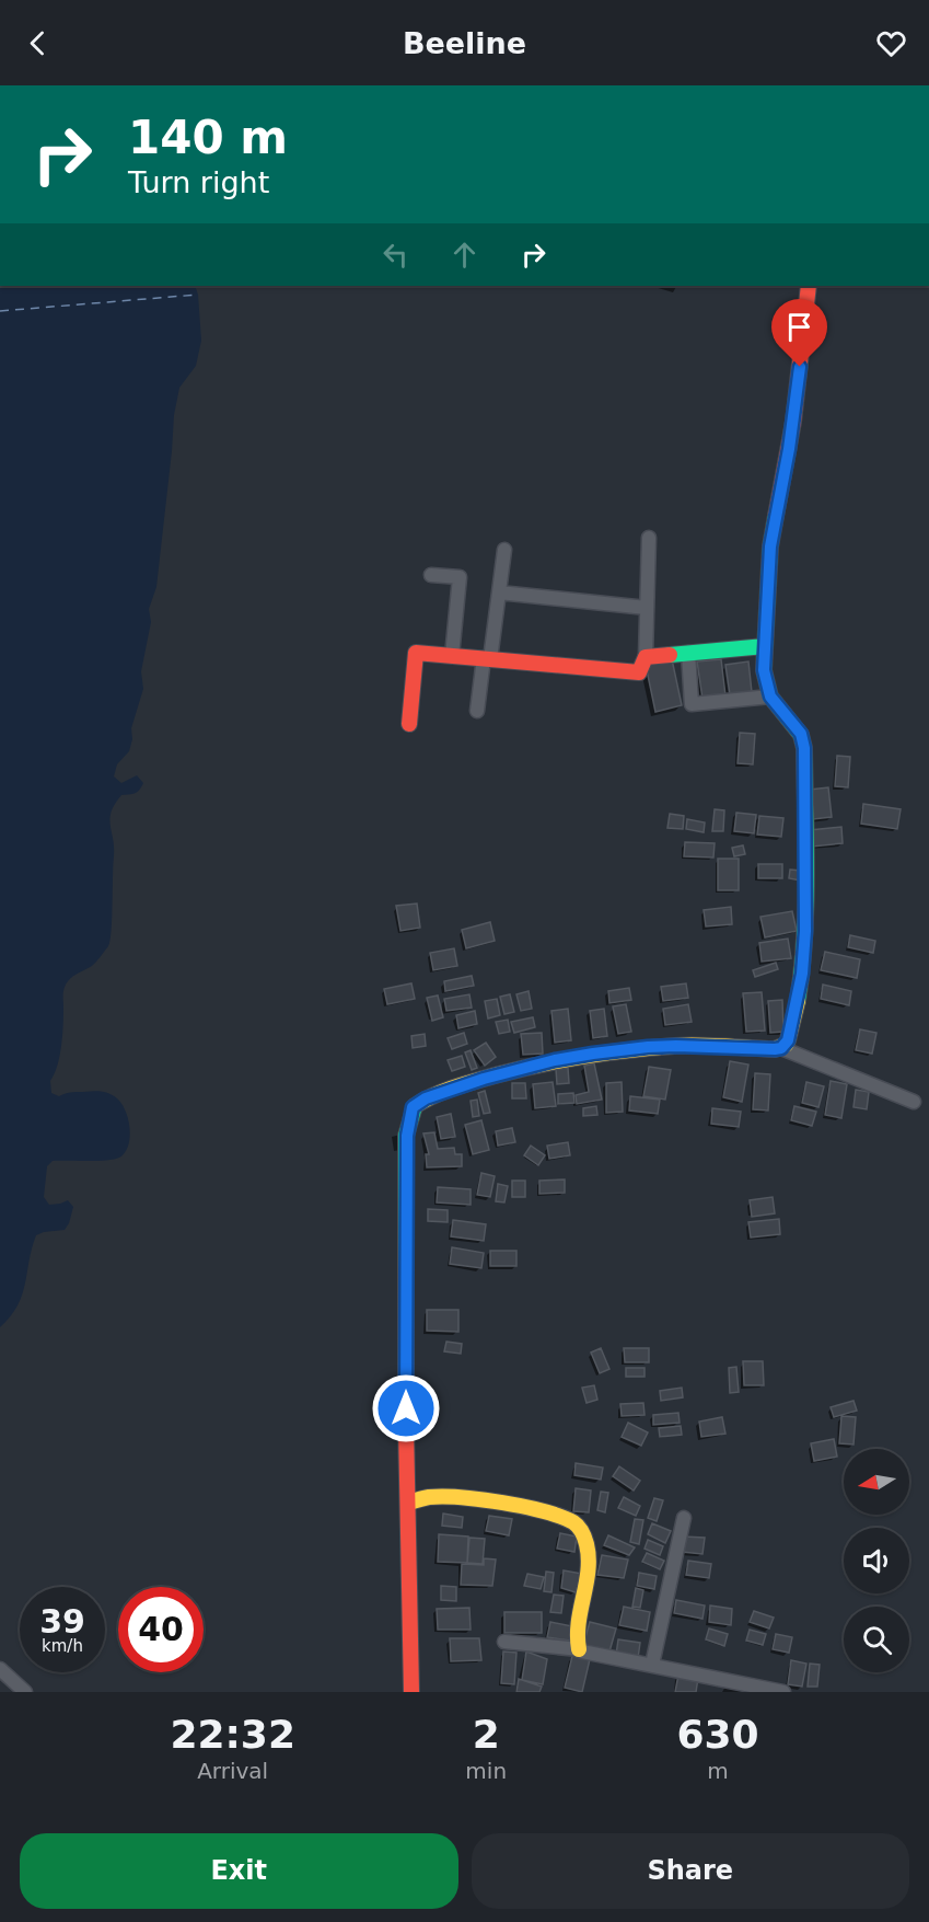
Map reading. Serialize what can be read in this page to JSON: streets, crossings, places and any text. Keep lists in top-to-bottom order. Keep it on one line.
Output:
{"north":"left","page":{"header":"Beeline","turn":["140 m","Turn right"],"speed":"39 km/h","limit":"40","eta":["22:32","Arrival","2","min","630","m"],"buttons":["Exit","Share"]}}
